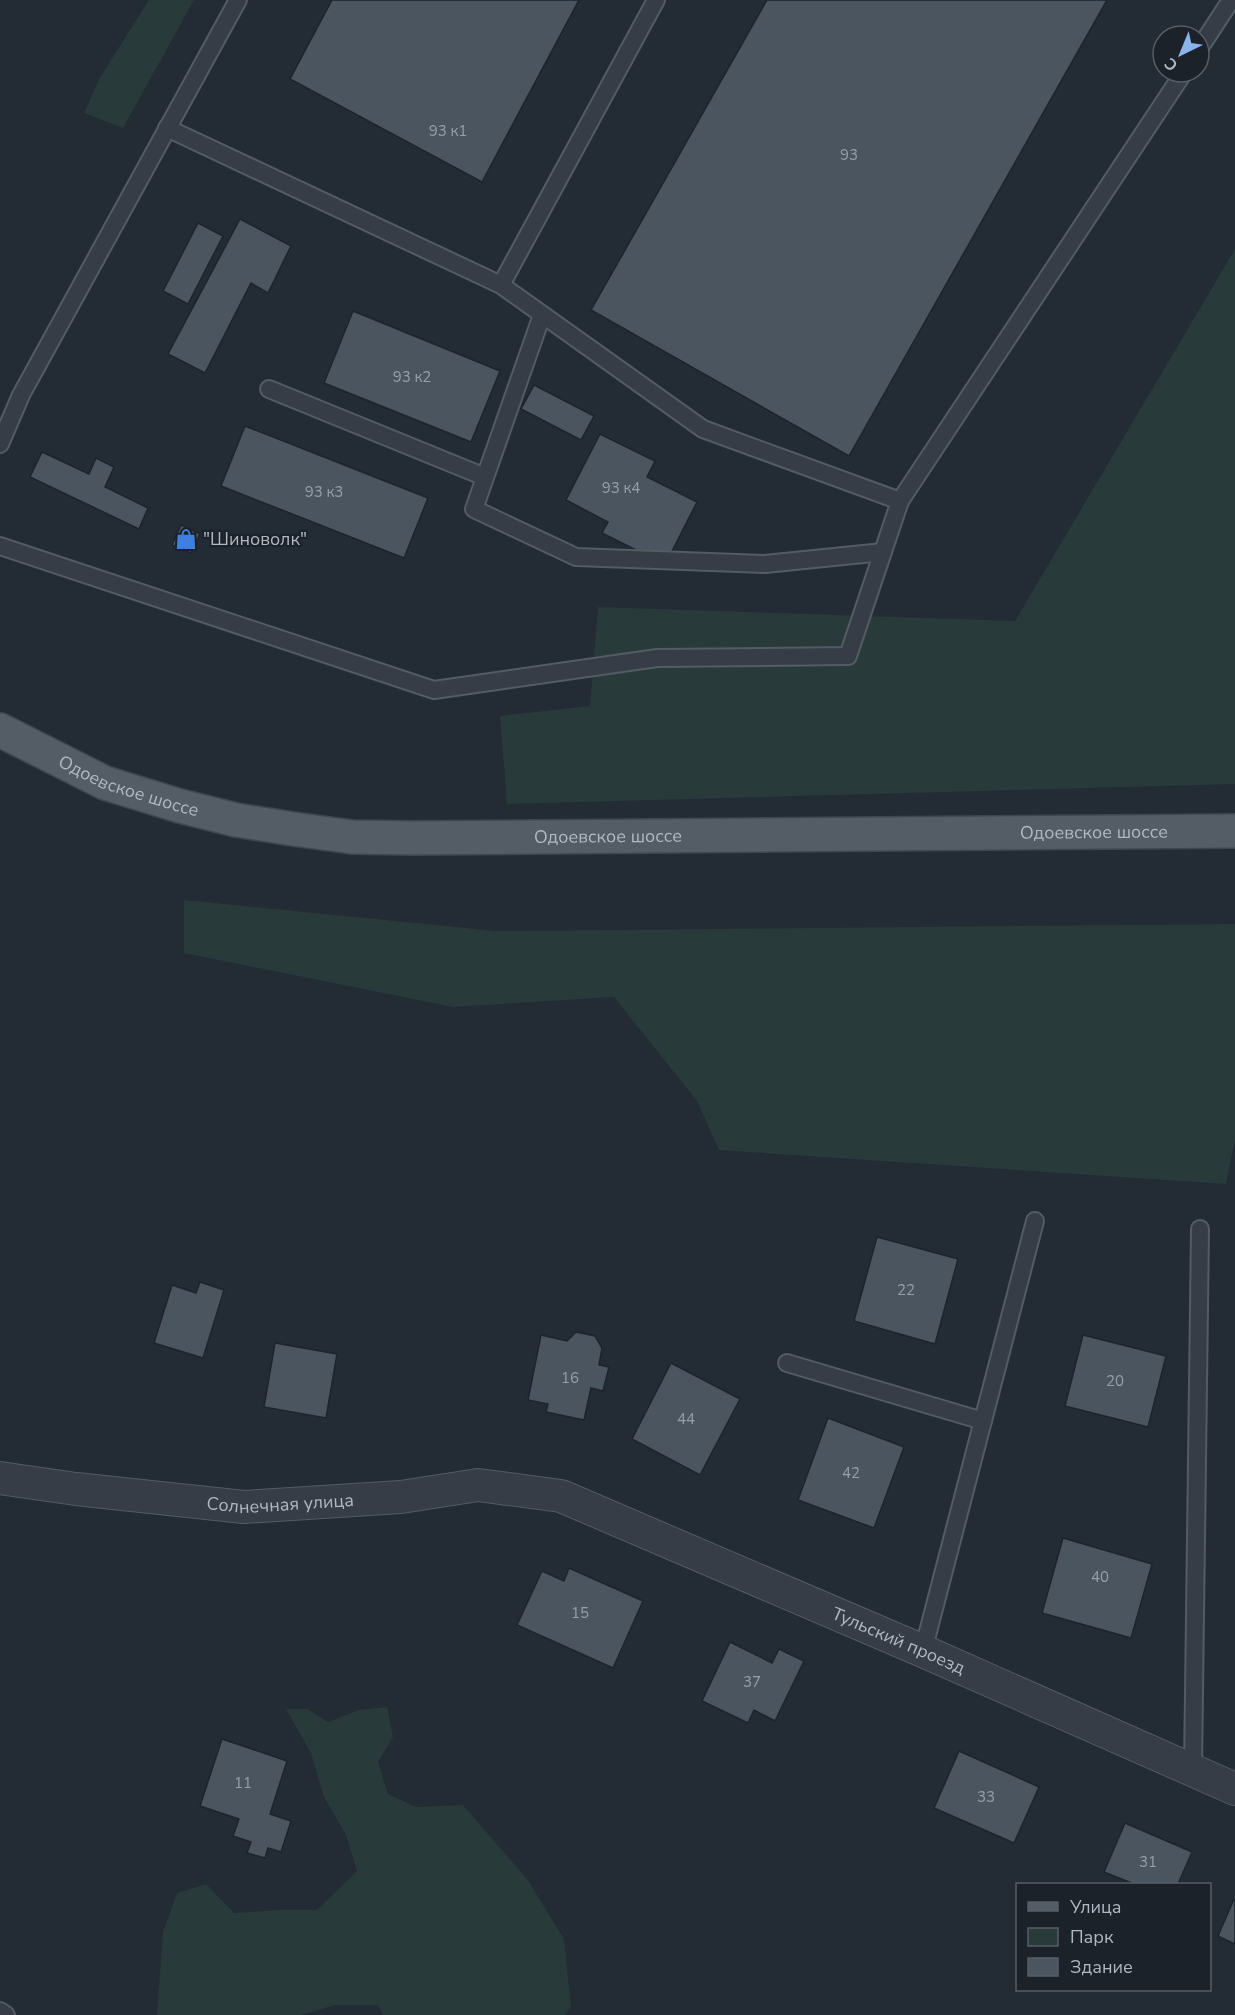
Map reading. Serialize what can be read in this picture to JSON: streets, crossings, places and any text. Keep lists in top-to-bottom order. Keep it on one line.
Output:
{"streets":{"main road":["Одоевское шоссе"],"street":["Солнечная улица","Тульский проезд"]},"crossings":[["Солнечная улица","Тульский проезд"]],"places":{"shop":["\"Шиноволк\""]},"house_numbers":["93 к1","93","93 к2","93 к4","93 к3","22","16","20","44","42","40","15","37","11","33","31"],"legend":["Улица","Парк","Здание"],"north":"bottom left"}
